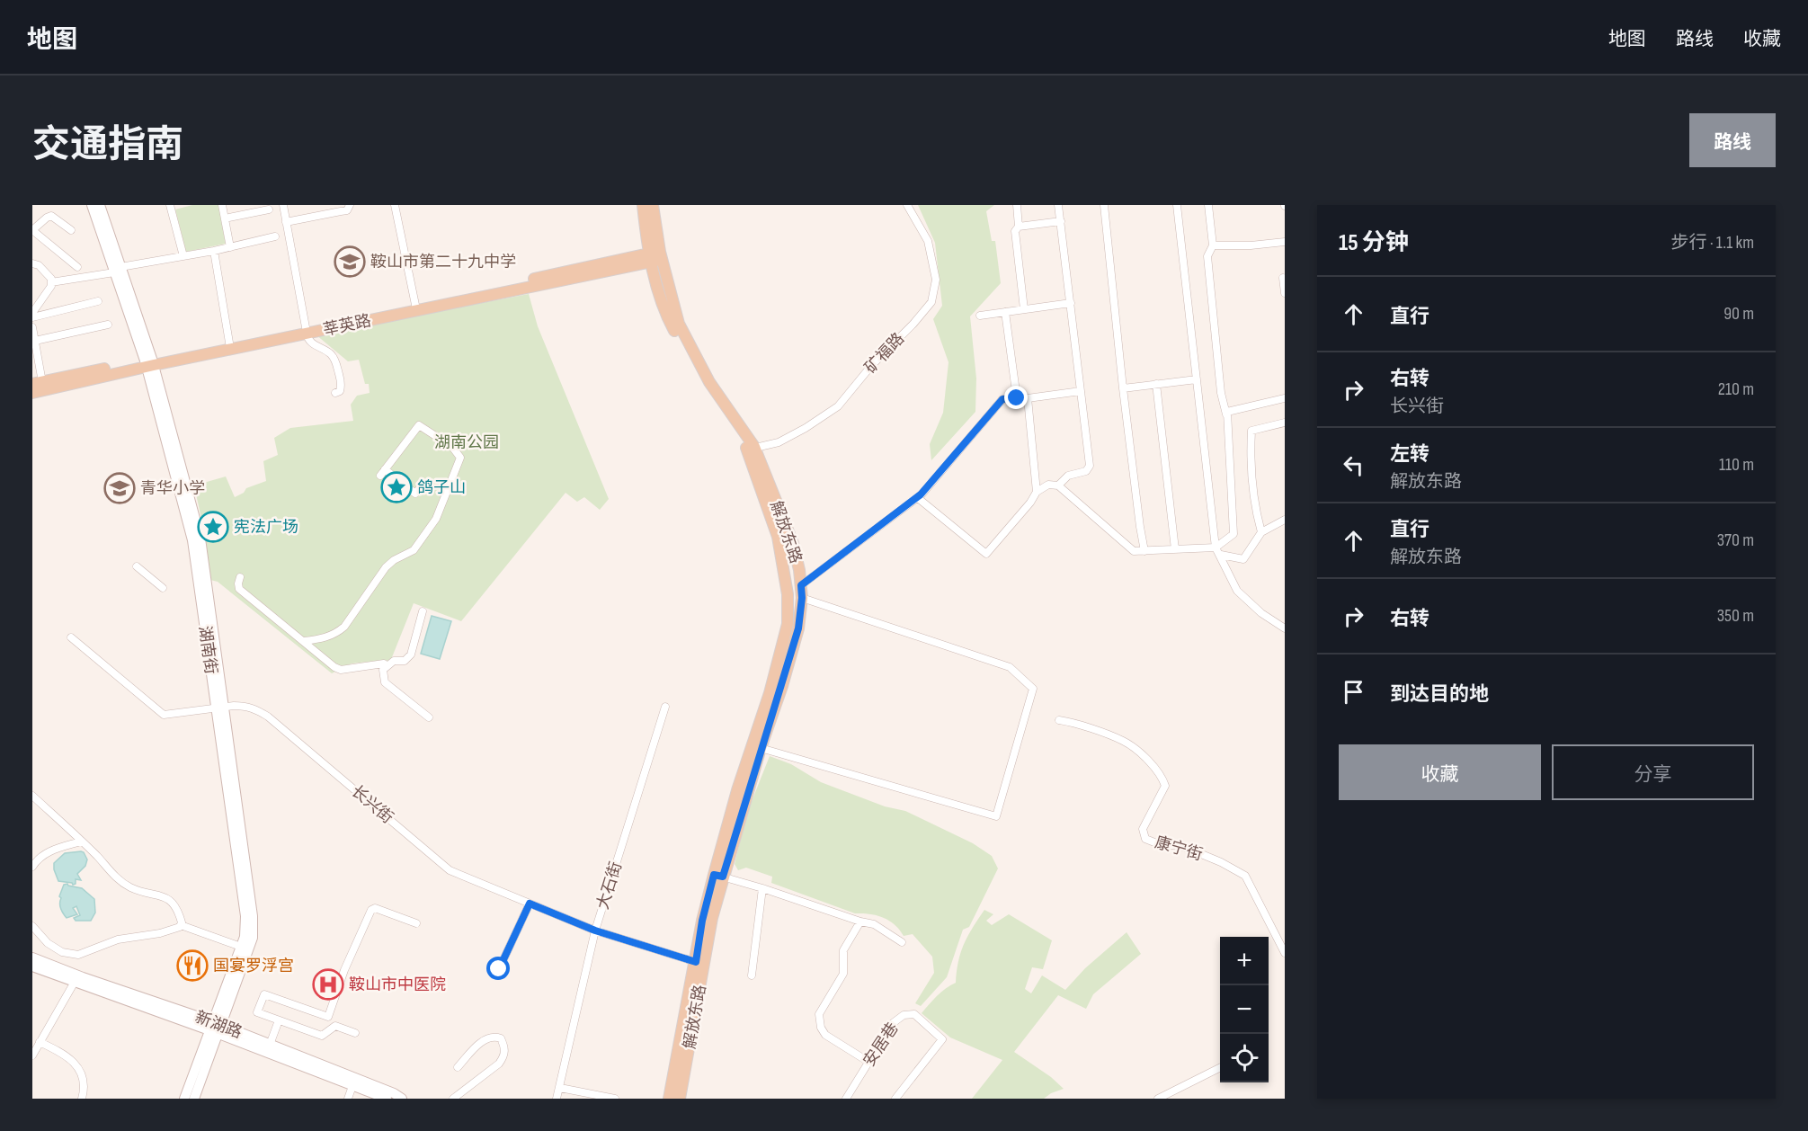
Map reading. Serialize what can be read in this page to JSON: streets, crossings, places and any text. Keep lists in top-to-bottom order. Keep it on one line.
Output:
{"streets":{"main road":["莘英路","解放东路","湖南街","新湖路"],"street":["矿福路","长兴街","康宁街","大石街","安居巷"]},"crossings":[["莘英路","解放东路"],["莘英路","湖南街"],["矿福路","解放东路"],["解放东路","长兴街"],["湖南街","长兴街"],["湖南街","新湖路"],["长兴街","大石街"]],"parks":["湖南公园"],"places":{"school or university":["鞍山市第二十九中学","青华小学"],"place":["鸽子山","宪法广场"],"restaurant":["国宴罗浮宫"],"hospital":["鞍山市中医院"]},"page":{"header":"地图","nav":["地图","路线","收藏"],"title":"交通指南","buttons":["路线",["收藏","分享"]],"heading":["15 分钟","步行 · 1.1 km"],"list":[["直行","90 m"],["右转","长兴街","210 m"],["左转","解放东路","110 m"],["直行","解放东路","370 m"],["右转","350 m"],"到达目的地"],"map_buttons":["+","−"]}}
